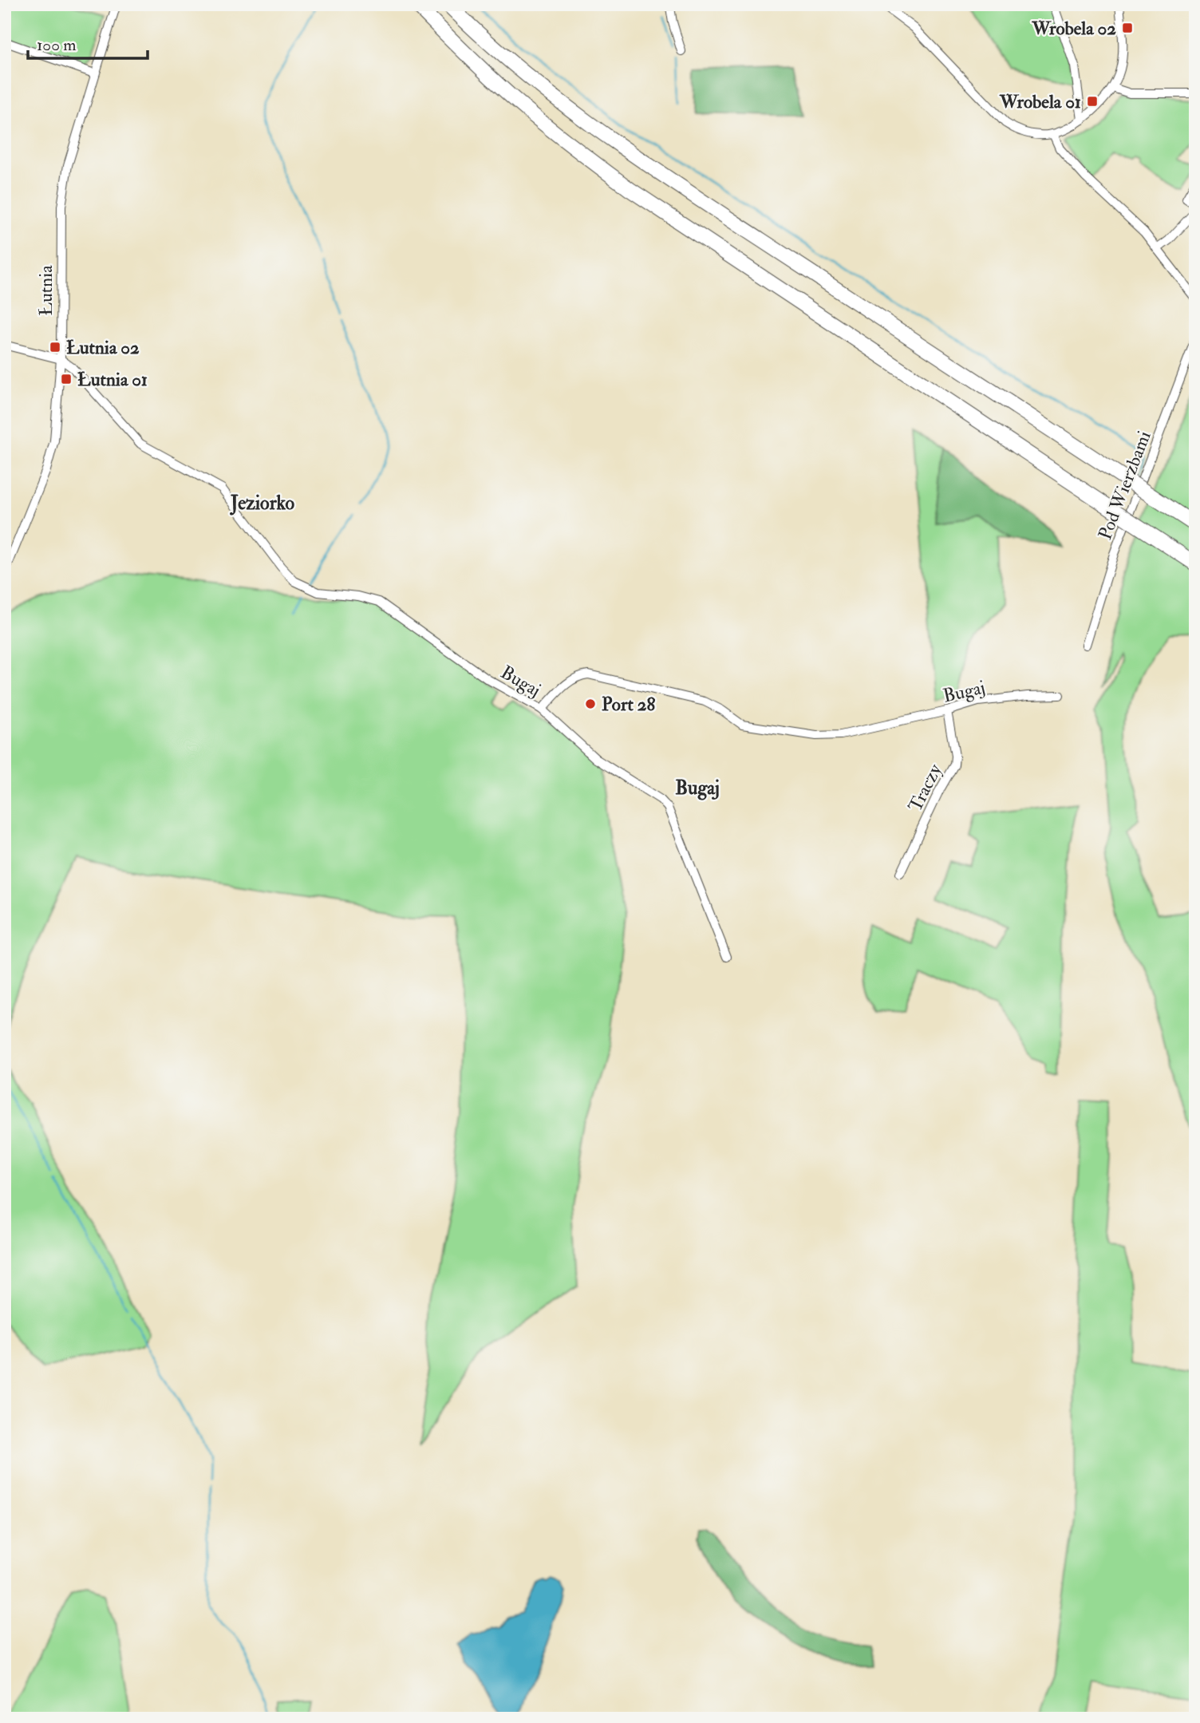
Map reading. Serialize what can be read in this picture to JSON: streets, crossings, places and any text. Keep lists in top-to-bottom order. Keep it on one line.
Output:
{"streets":{"street":["Łutnia","Pod Wierzbami","Bugaj","Traczy"]},"crossings":[["Łutnia","Bugaj"],["Bugaj","Traczy"]],"districts":["Jeziorko","Bugaj"],"places":{"transit":["Wrobela 02","Wrobela 01","Łutnia 02","Łutnia 01"],"other":["Port 28"]},"scale_bar":"100 m"}
